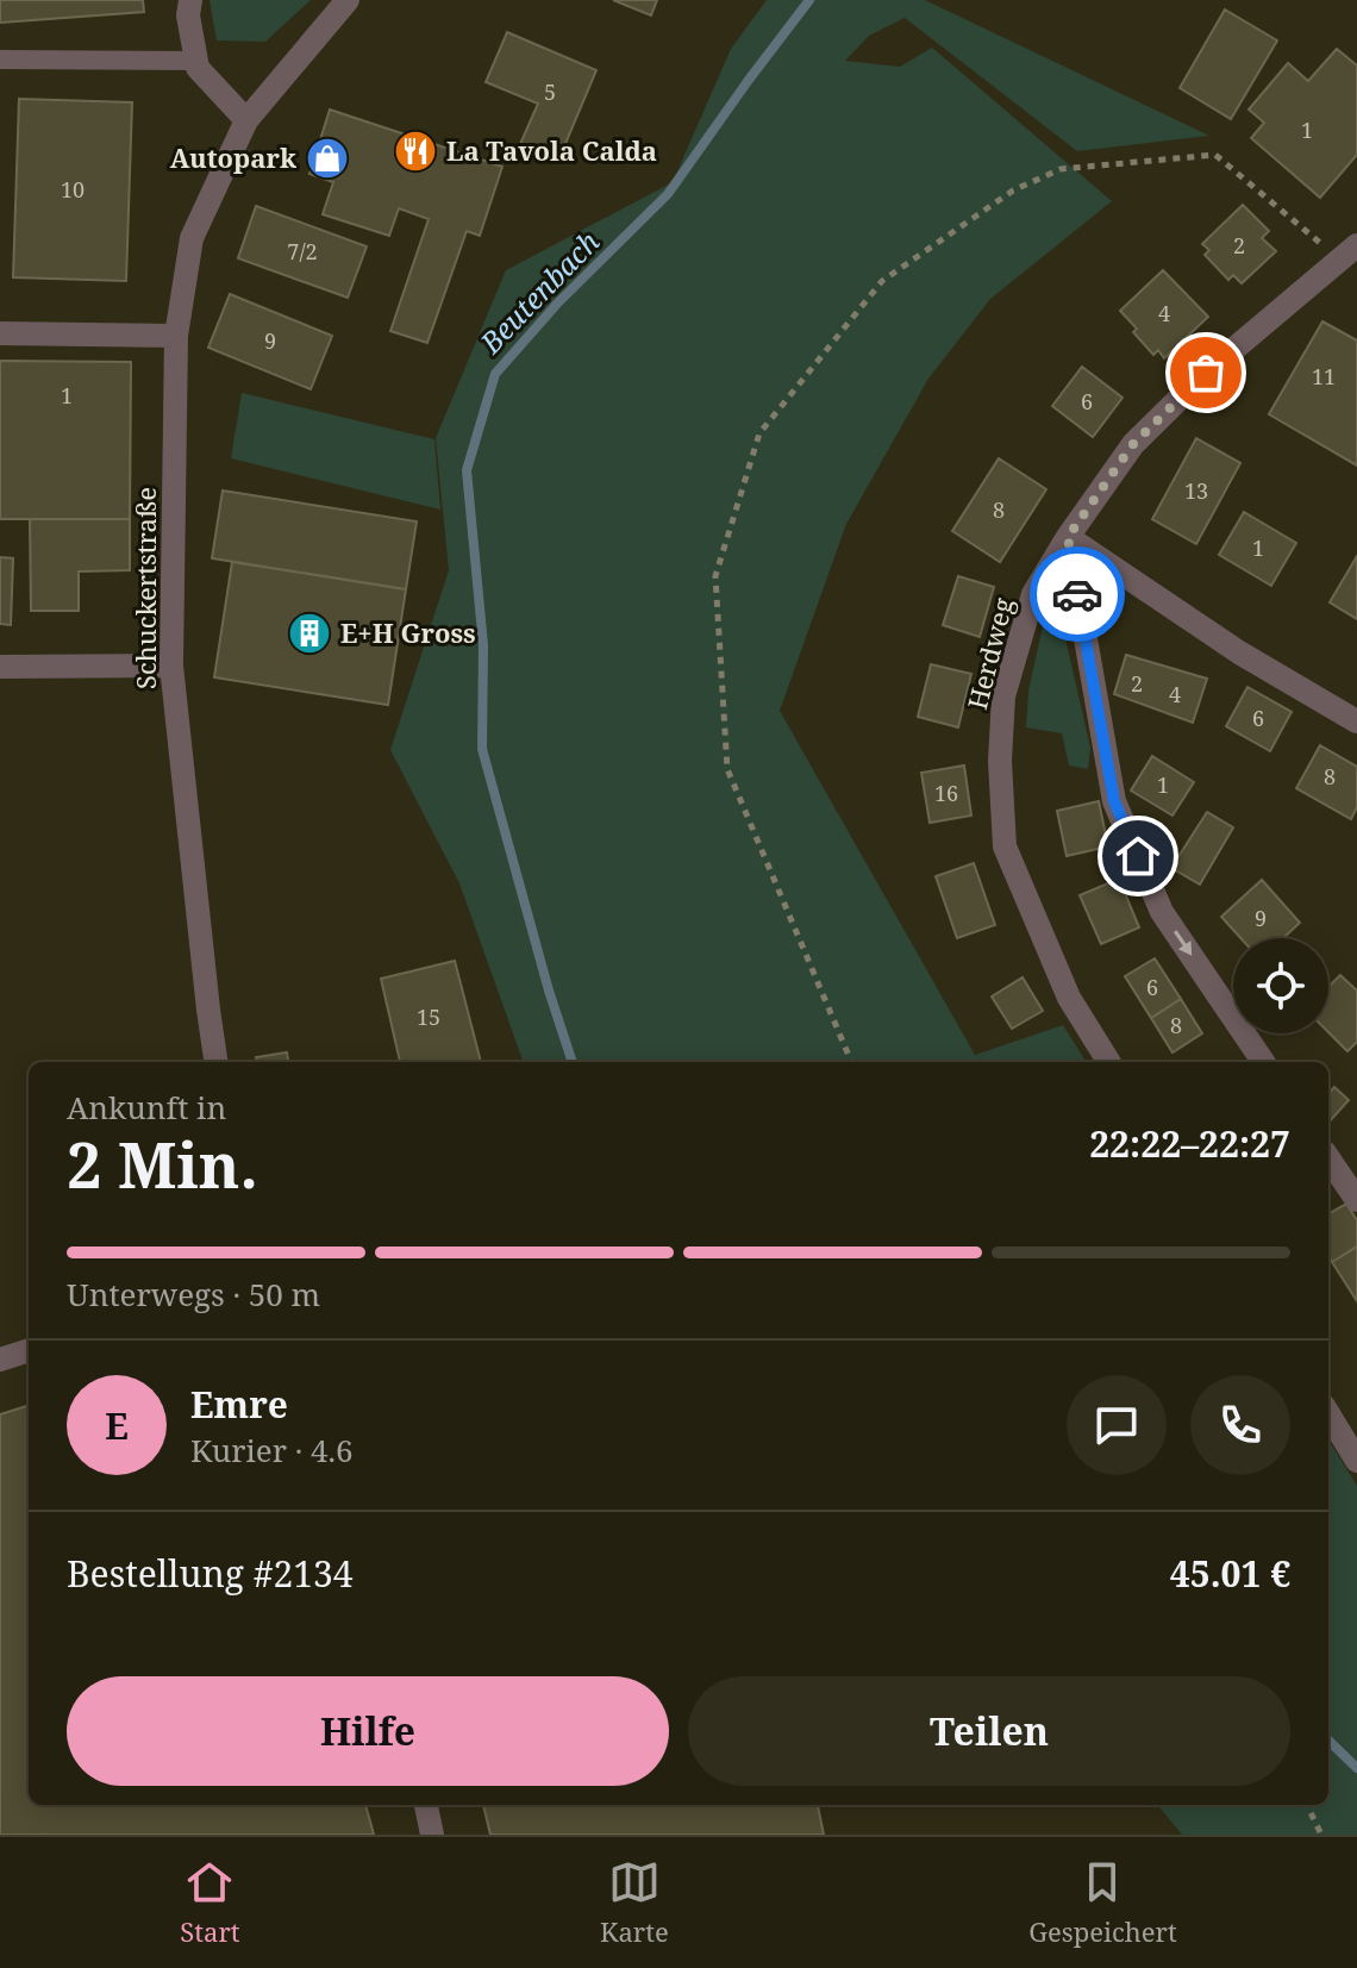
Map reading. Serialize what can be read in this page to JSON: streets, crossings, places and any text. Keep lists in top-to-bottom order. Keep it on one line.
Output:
{"streets":{"street":["Schuckertstraße","Herdweg"]},"water":["Beutenbach"],"places":{"restaurant":["La Tavola Calda"],"shop":["Autopark"],"building":["E+H Gross"]},"house_numbers":["5","1","10","2","7/2","4","9","11","1","6","13","8","1","2","4","6","8","1","16","9","6","15","8"],"page":{"heading":["2 Min.","Ankunft in","22:22–22:27"],"panel":["Emre","Kurier · 4.6","Bestellung #2134","45.01 €"],"bar":"Unterwegs · 50 m","round":"E","buttons":["Hilfe","Teilen"],"tabs":["Start","Karte","Gespeichert"]}}
